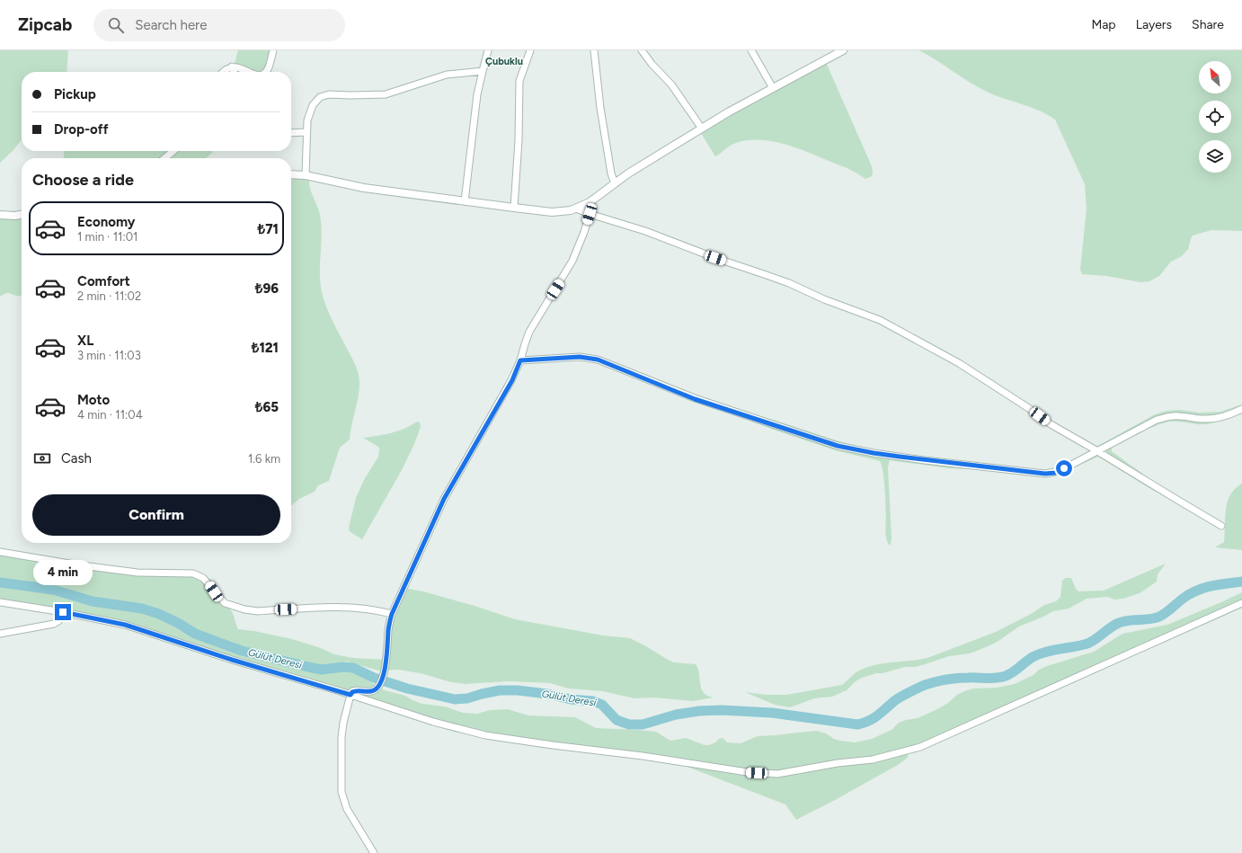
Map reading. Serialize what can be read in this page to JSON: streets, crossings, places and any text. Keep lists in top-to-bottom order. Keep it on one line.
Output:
{"districts":["Çubuklu"],"water":["Gülüt Deresi"],"north":"top left","page":{"header":"Zipcab","search":"Search here","nav":["Map","Layers","Share"],"banner":["Pickup","Drop-off"],"heading":"Choose a ride","list":[{"name":"Economy","note":"1 min · 11:01","value":"₺71"},{"name":"Comfort","note":"2 min · 11:02","value":"₺96"},{"name":"XL","note":"3 min · 11:03","value":"₺121"},{"name":"Moto","note":"4 min · 11:04","value":"₺65"}],"pay":["Cash","1.6 km"],"buttons":"Confirm","bubble":"4 min"}}
